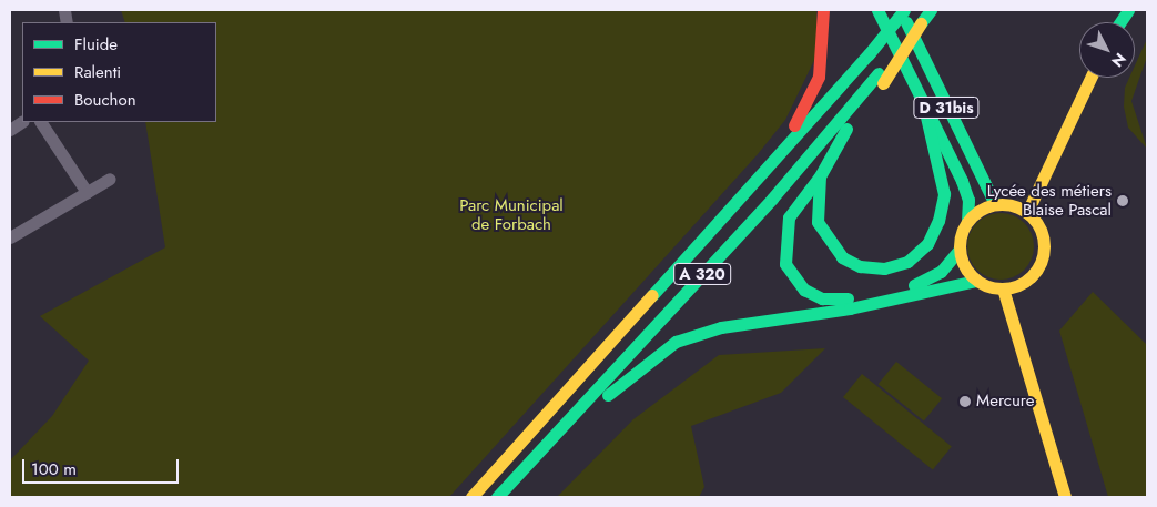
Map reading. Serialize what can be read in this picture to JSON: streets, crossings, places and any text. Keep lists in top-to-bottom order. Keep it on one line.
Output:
{"streets":{"main road":["D 31bis","A 320"]},"crossings":[["D 31bis","A 320"]],"parks":["Parc Municipal de Forbach"],"places":["Lycée des métiers Blaise Pascal","Mercure"],"legend":["Fluide","Ralenti","Bouchon"],"scale_bar":"100 m","north":"bottom right"}
